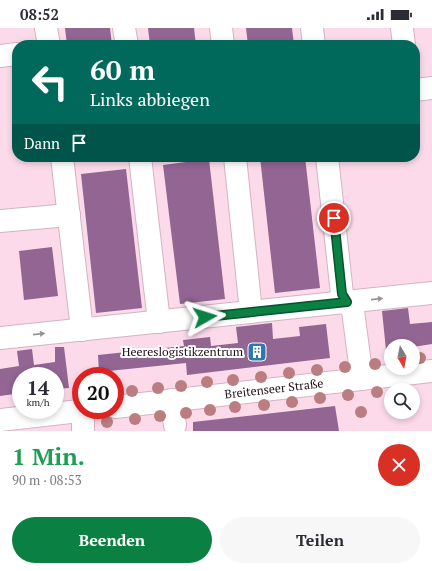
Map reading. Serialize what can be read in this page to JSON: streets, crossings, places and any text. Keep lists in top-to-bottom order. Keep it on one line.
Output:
{"streets":{"street":["Breitenseer Straße"]},"places":{"building":["Heereslogistikzentrum"]},"north":"bottom","page":{"status":"08:52","turn":["60 m","Links abbiegen"],"then":"Dann","speed":"14 km/h","limit":"20","heading":["1 Min.","90 m · 08:53"],"buttons":["Beenden","Teilen"]}}
